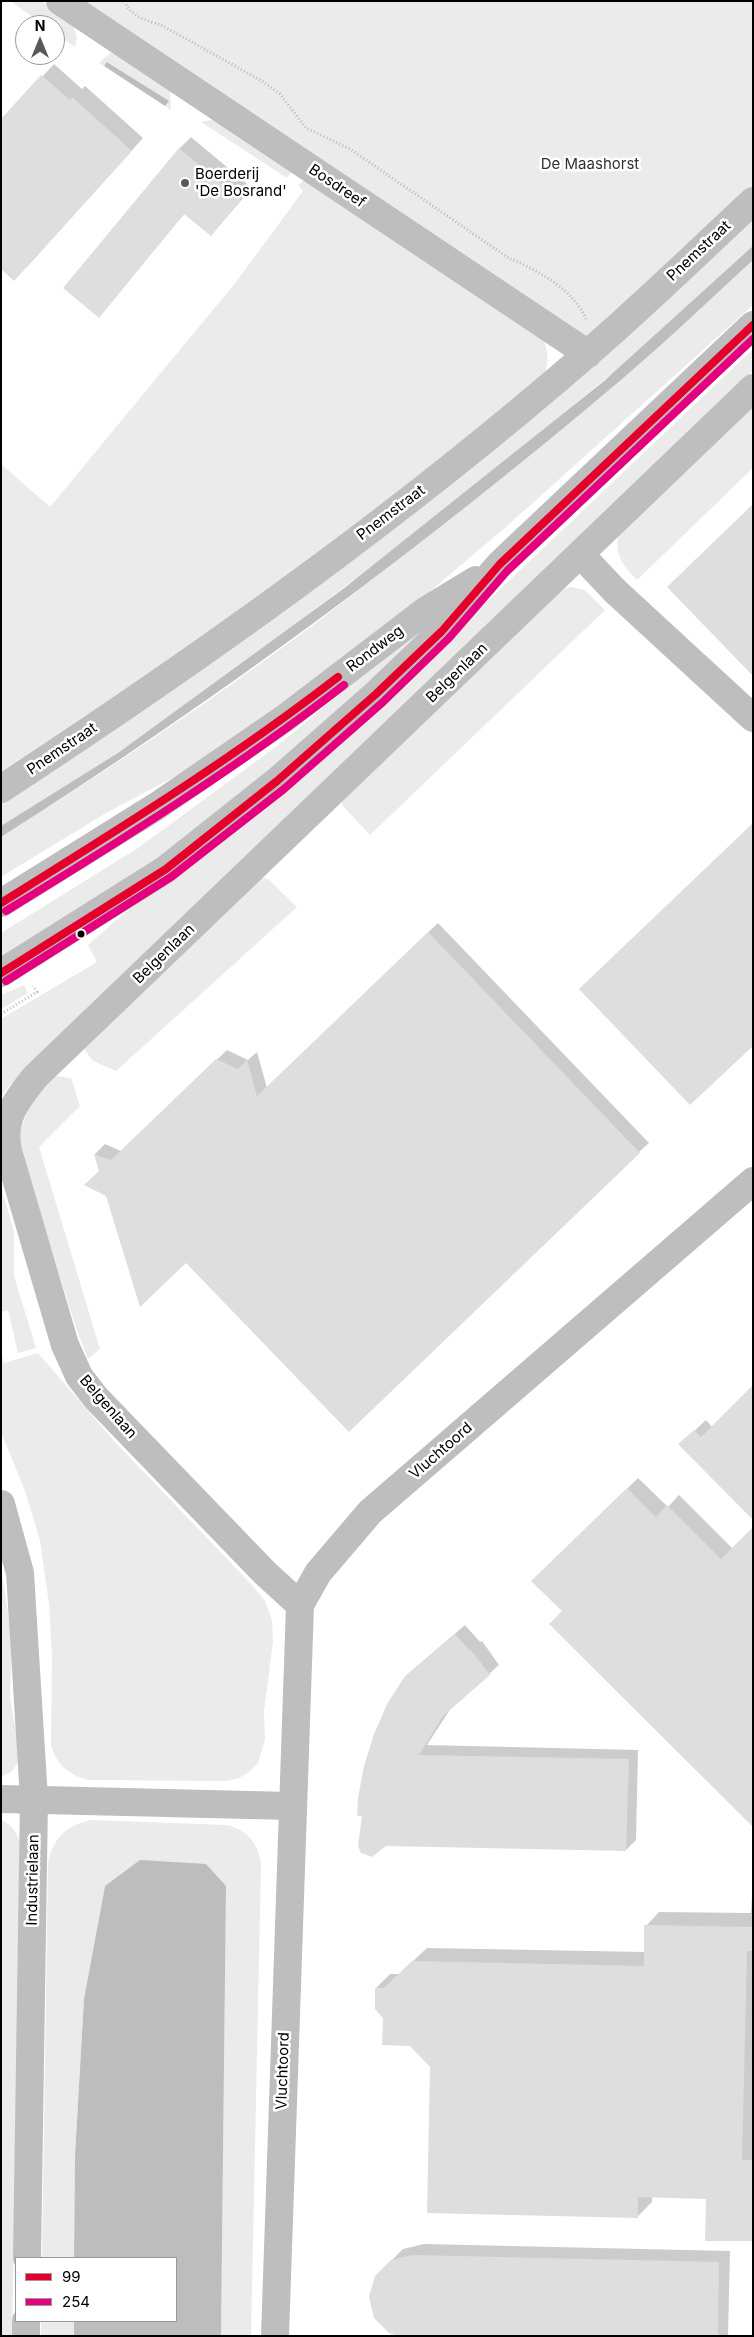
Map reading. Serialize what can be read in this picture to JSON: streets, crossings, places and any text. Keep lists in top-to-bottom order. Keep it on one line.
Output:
{"streets":{"street":["Bosdreef","Pnemstraat","Rondweg","Belgenlaan","Vluchtoord","Industrielaan"]},"crossings":[["Bosdreef","Pnemstraat"],["Belgenlaan","Vluchtoord"]],"parks":["De Maashorst"],"places":["Boerderij 'De Bosrand'"],"lines":["transit line 99","transit line 254"],"legend":["99","254"],"north":"top"}
